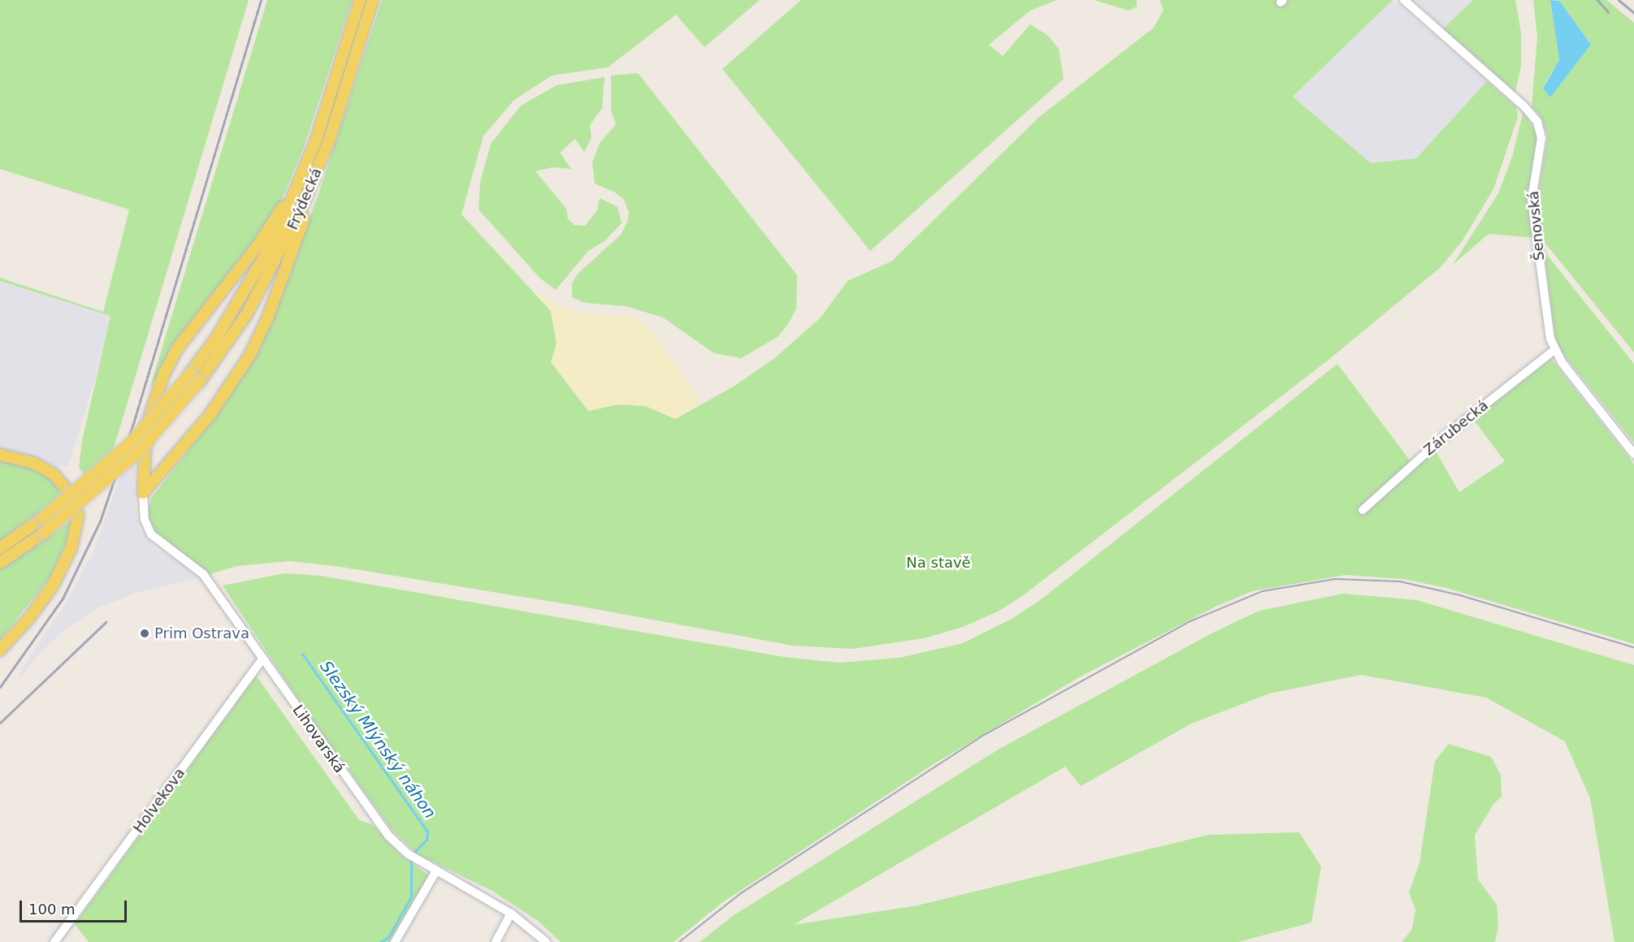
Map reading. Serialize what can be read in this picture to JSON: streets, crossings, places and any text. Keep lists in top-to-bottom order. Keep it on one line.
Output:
{"streets":{"main road":["Frýdecká"],"street":["Šenovská","Zárubecká","Lihovarská","Holvekova"]},"crossings":[["Šenovská","Zárubecká"],["Lihovarská","Holvekova"]],"water":["Slezský Mlýnský náhon"],"parks":["Na stavě"],"places":["Prim Ostrava"],"scale_bar":"100 m"}
